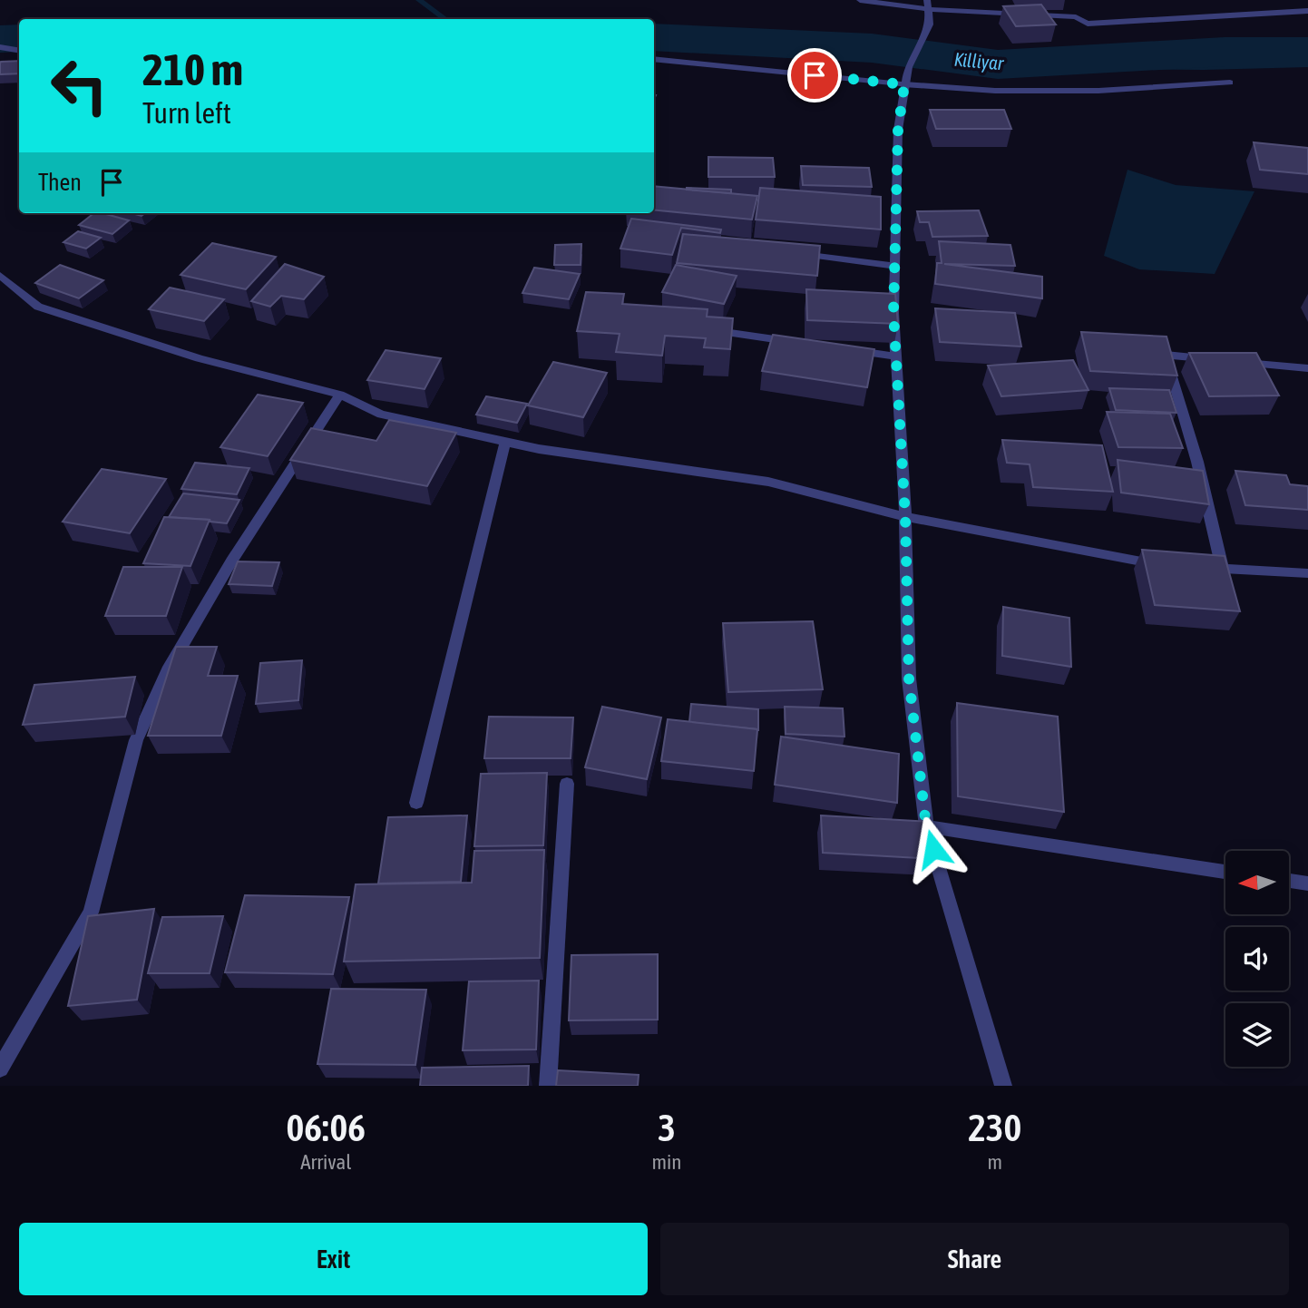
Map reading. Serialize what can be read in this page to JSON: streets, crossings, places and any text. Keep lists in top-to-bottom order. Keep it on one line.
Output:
{"water":["Killiyar"],"north":"left","page":{"turn":["210 m","Turn left"],"then":"Then","eta":["06:06","Arrival","3","min","230","m"],"buttons":["Exit","Share"]}}
